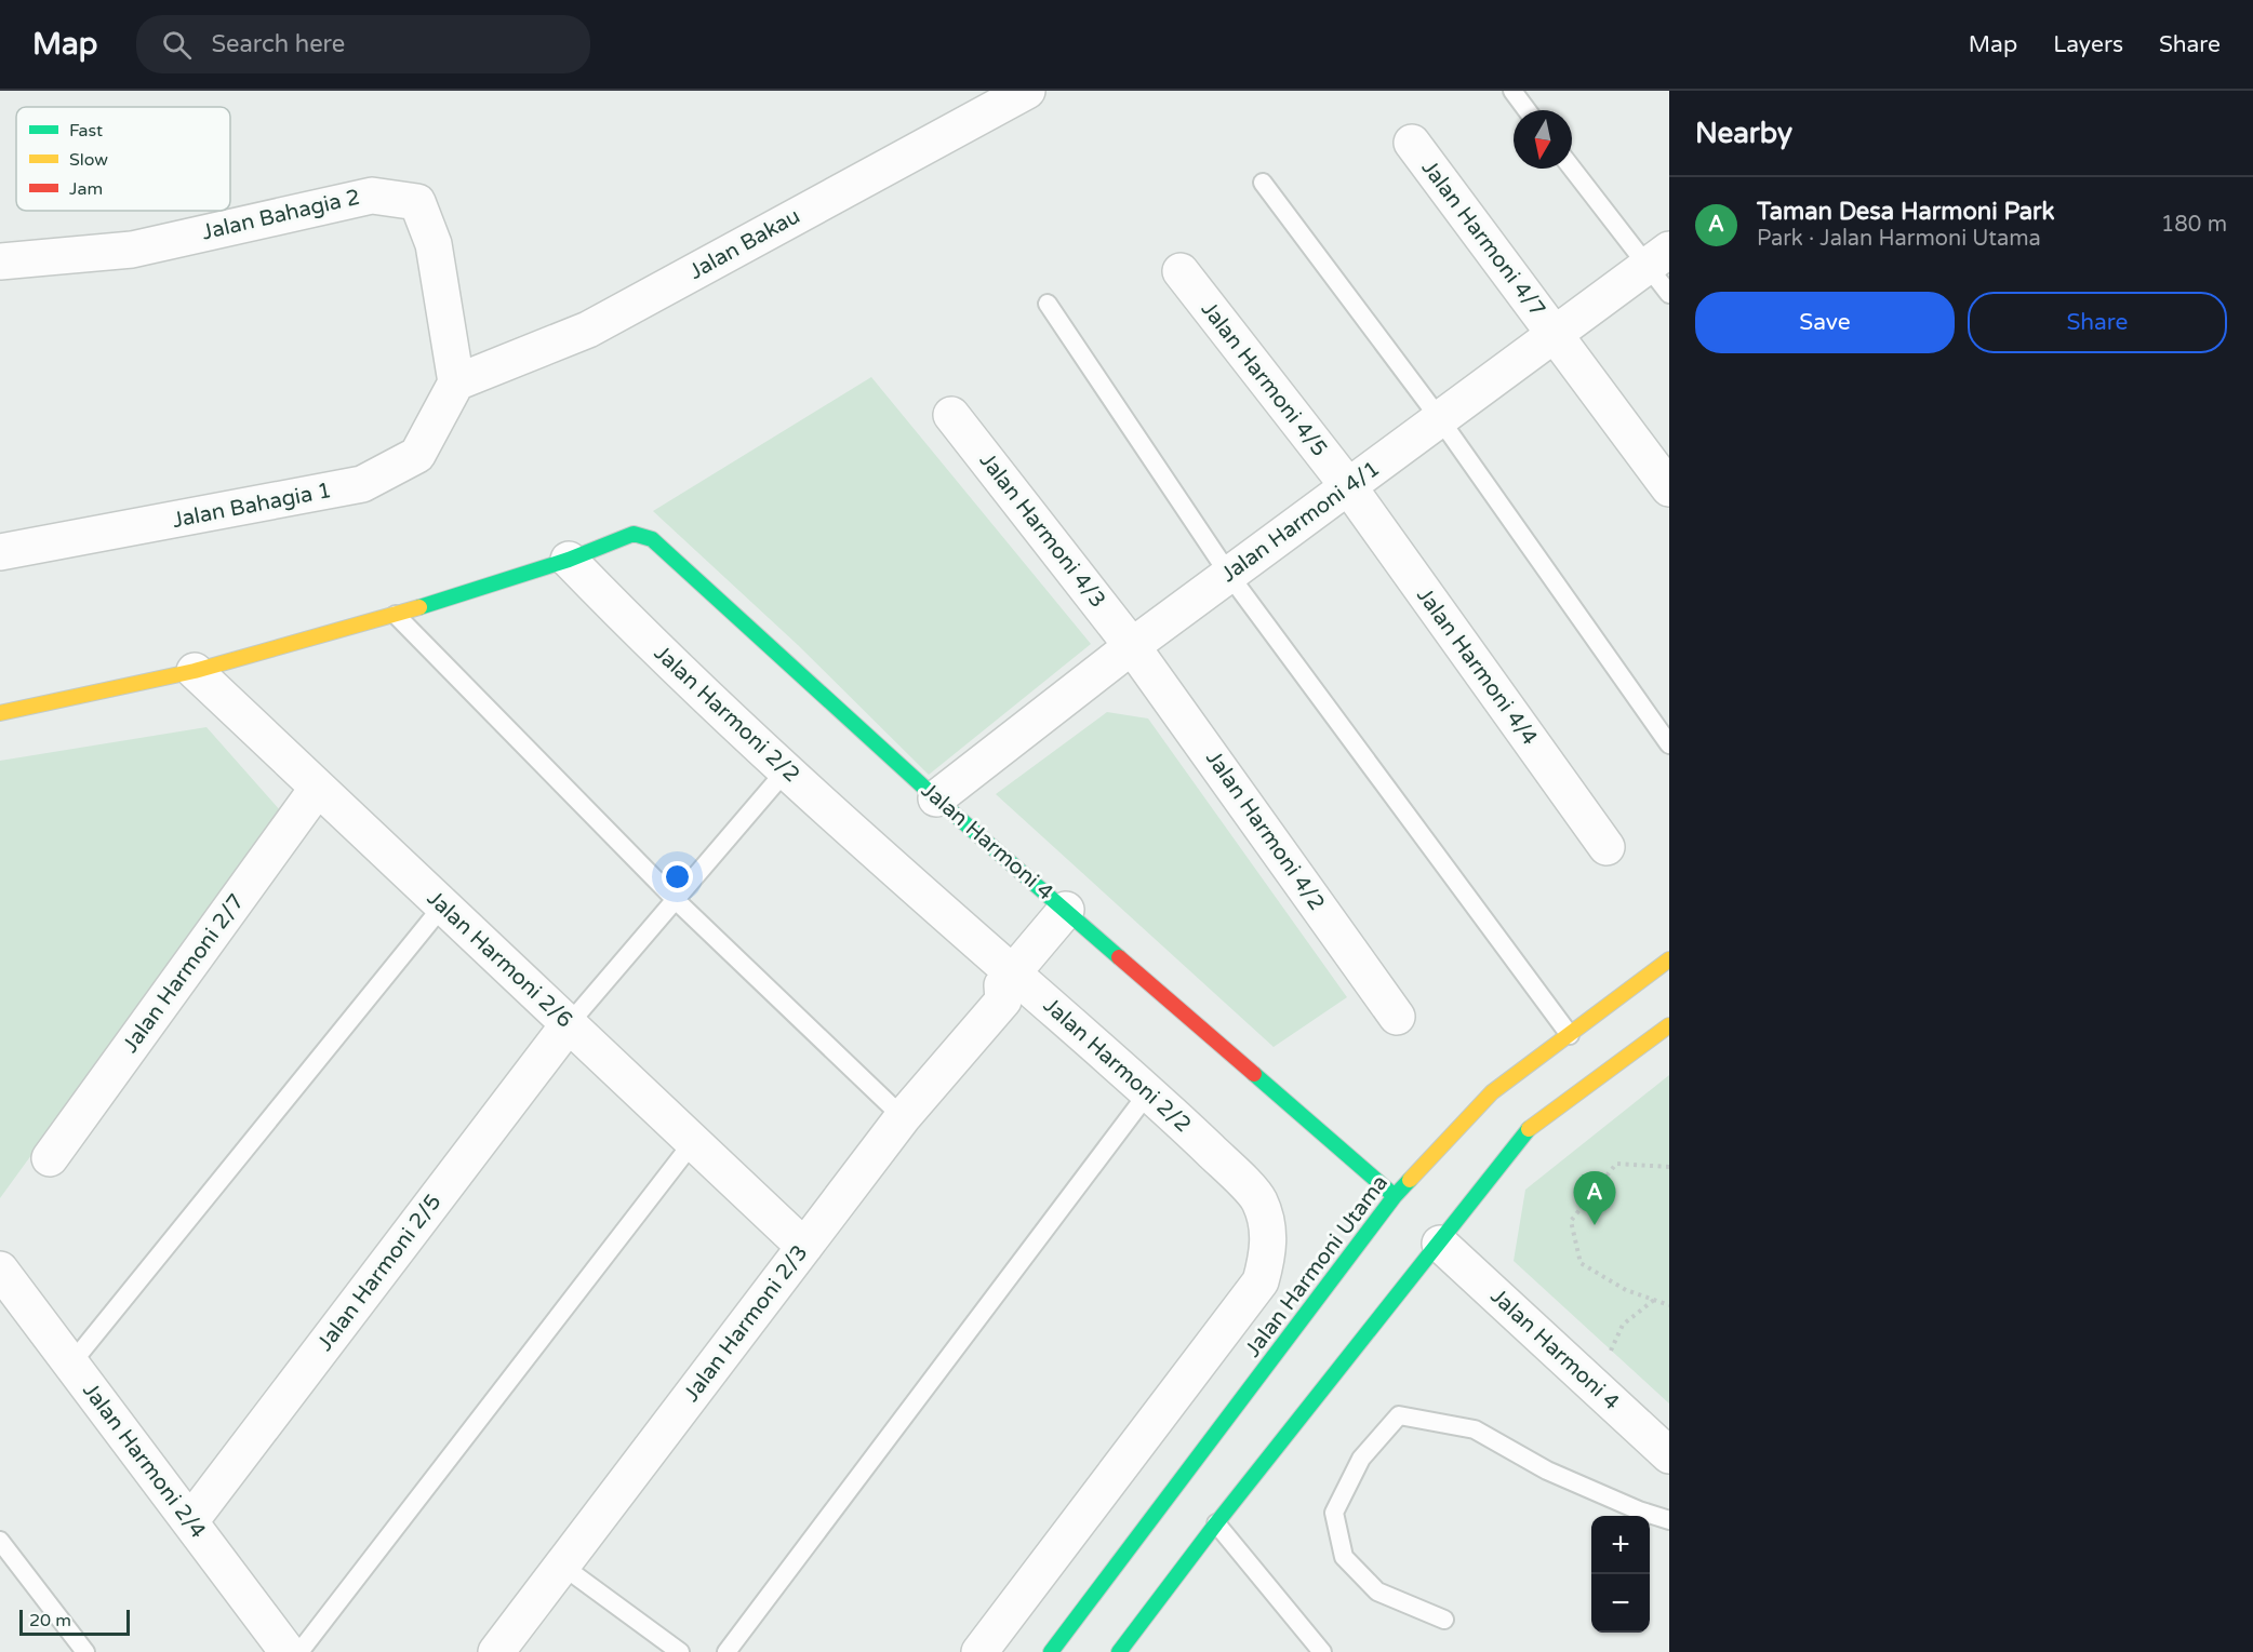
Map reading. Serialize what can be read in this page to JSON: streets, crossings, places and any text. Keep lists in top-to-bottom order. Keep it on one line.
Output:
{"streets":{"main road":["Jalan Harmoni 4","Jalan Harmoni Utama"],"street":["Jalan Bahagia 2","Jalan Harmoni 4/7","Jalan Bakau","Jalan Harmoni 4/5","Jalan Bahagia 1","Jalan Harmoni 4/1","Jalan Harmoni 4/3","Jalan Harmoni 4/4","Jalan Harmoni 2/2","Jalan Harmoni 4/2","Jalan Harmoni 2/6","Jalan Harmoni 2/7","Jalan Harmoni 2/5","Jalan Harmoni 2/3","Jalan Harmoni 2/4"]},"crossings":[["Jalan Bahagia 2","Jalan Bakau"],["Jalan Bahagia 2","Jalan Bahagia 1"],["Jalan Harmoni 4/7","Jalan Harmoni 4/1"],["Jalan Bakau","Jalan Bahagia 1"],["Jalan Harmoni 4/5","Jalan Harmoni 4/1"],["Jalan Harmoni 4/5","Jalan Harmoni 4/4"],["Jalan Harmoni 4/1","Jalan Harmoni 4/3"],["Jalan Harmoni 4/1","Jalan Harmoni 4/4"],["Jalan Harmoni 4/1","Jalan Harmoni 4/2"],["Jalan Harmoni 4/1","Jalan Harmoni 4"],["Jalan Harmoni 4/3","Jalan Harmoni 4/2"],["Jalan Harmoni 2/2","Jalan Harmoni 4"],["Jalan Harmoni 2/2","Jalan Harmoni 2/3"],["Jalan Harmoni 4","Jalan Harmoni 2/6"],["Jalan Harmoni 4","Jalan Harmoni Utama"],["Jalan Harmoni 4","Jalan Harmoni 2/3"],["Jalan Harmoni 2/6","Jalan Harmoni 2/7"],["Jalan Harmoni 2/6","Jalan Harmoni 2/5"],["Jalan Harmoni 2/6","Jalan Harmoni 2/3"],["Jalan Harmoni 2/5","Jalan Harmoni 2/4"]],"legend":["Fast","Slow","Jam"],"scale_bar":"20 m","north":"bottom","page":{"header":"Map","search":"Search here","nav":["Map","Layers","Share"],"heading":"Nearby","list":[{"mark":"A","name":"Taman Desa Harmoni Park","note":"Park · Jalan Harmoni Utama","value":"180 m"}],"buttons":["Save","Share"],"pins":"A","map_buttons":["+","−"],"scale":"20 m"}}
